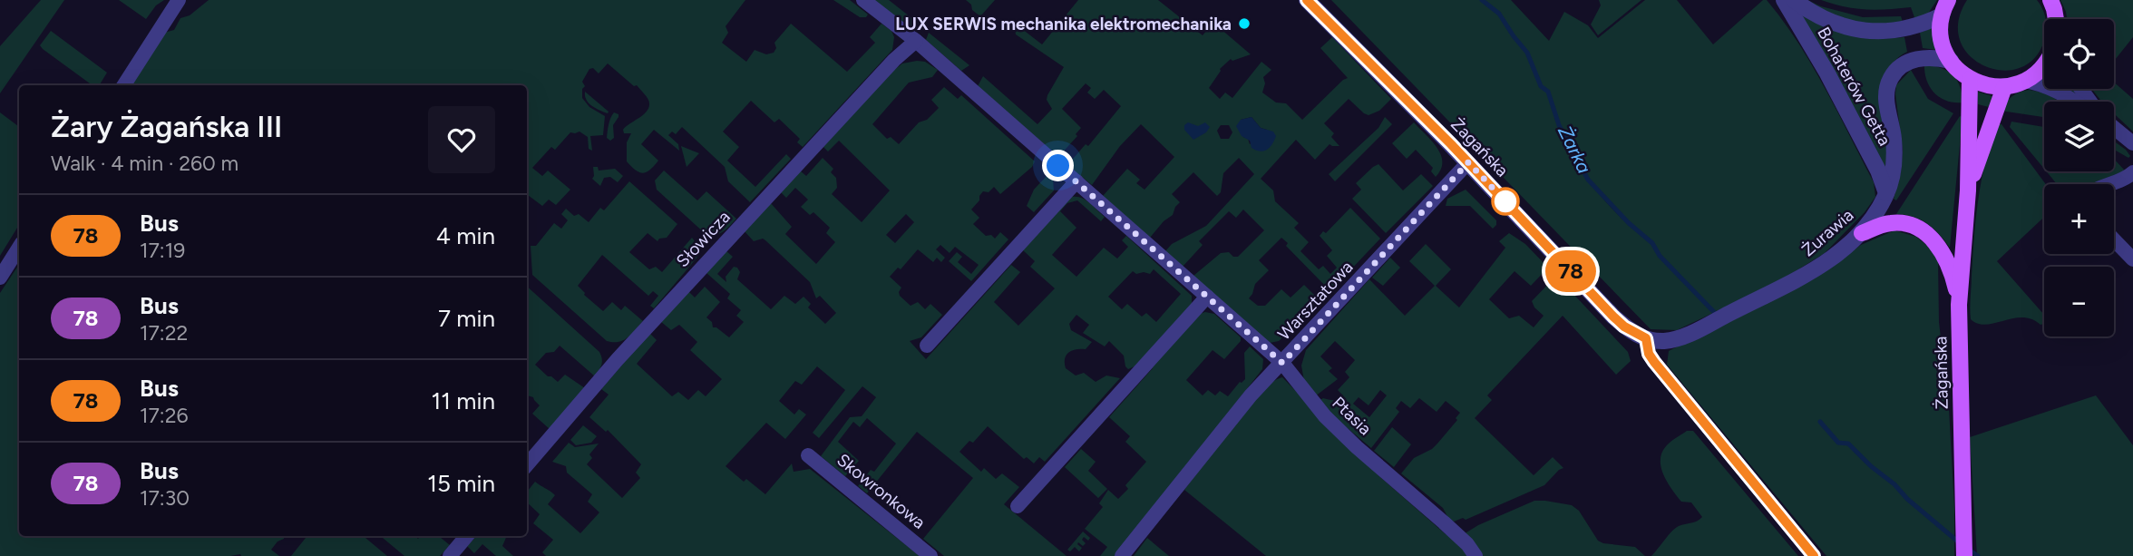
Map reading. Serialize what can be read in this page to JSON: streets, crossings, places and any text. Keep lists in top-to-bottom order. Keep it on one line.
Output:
{"streets":{"main road":["Żagańska"],"street":["Bohaterów Getta","Żurawia","Słowicza","Warsztatowa","Ptasia","Skowronkowa"]},"crossings":[["Bohaterów Getta","Żurawia"],["Żagańska","Żurawia"],["Żagańska","Warsztatowa"],["Słowicza","Ptasia"],["Warsztatowa","Ptasia"]],"water":["Żarka"],"places":["LUX SERWIS mechanika elektromechanika"],"lines":["bus line 78"],"page":{"on_map":"78","map_buttons":["+","−"],"heading":["Żary Żagańska III","Walk · 4 min · 260 m"],"list":[{"mark":"78","name":"Bus","note":"17:19","value":"4 min"},{"mark":"78","name":"Bus","note":"17:22","value":"7 min"},{"mark":"78","name":"Bus","note":"17:26","value":"11 min"},{"mark":"78","name":"Bus","note":"17:30","value":"15 min"}]}}
